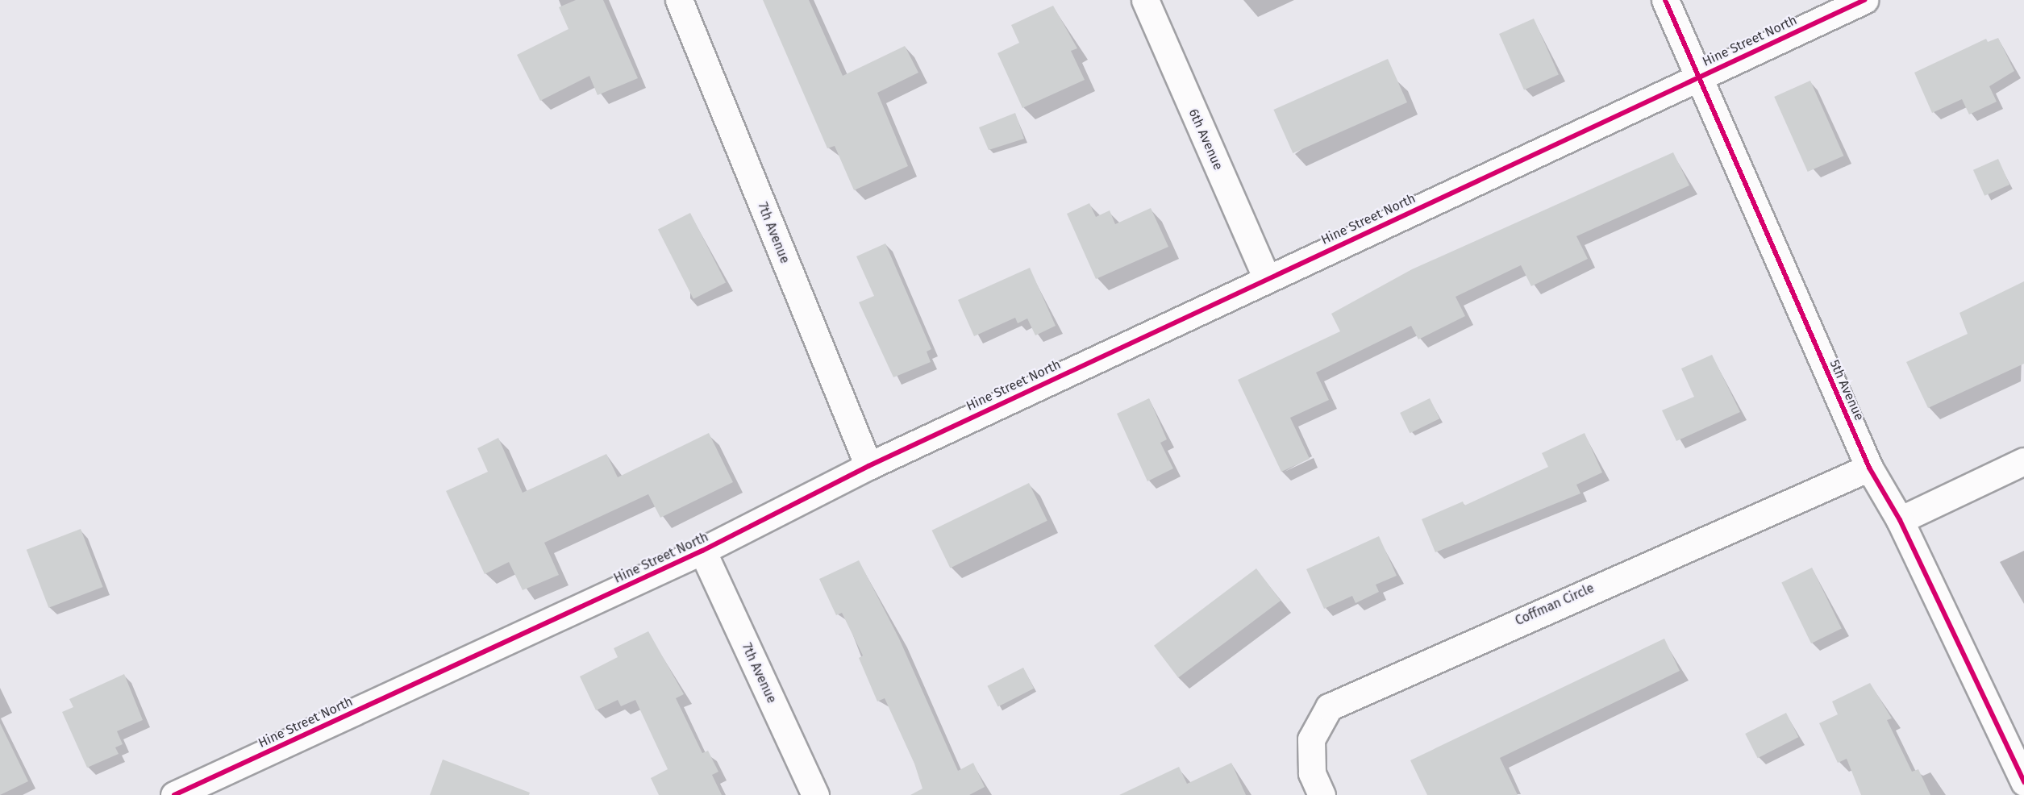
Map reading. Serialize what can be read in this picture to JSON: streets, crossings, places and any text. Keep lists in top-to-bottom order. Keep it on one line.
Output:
{"streets":{"street":["Hine Street North","6th Avenue","7th Avenue","5th Avenue","Coffman Circle"]},"crossings":[["Hine Street North","6th Avenue"],["Hine Street North","7th Avenue"],["Hine Street North","5th Avenue"],["5th Avenue","Coffman Circle"]]}
